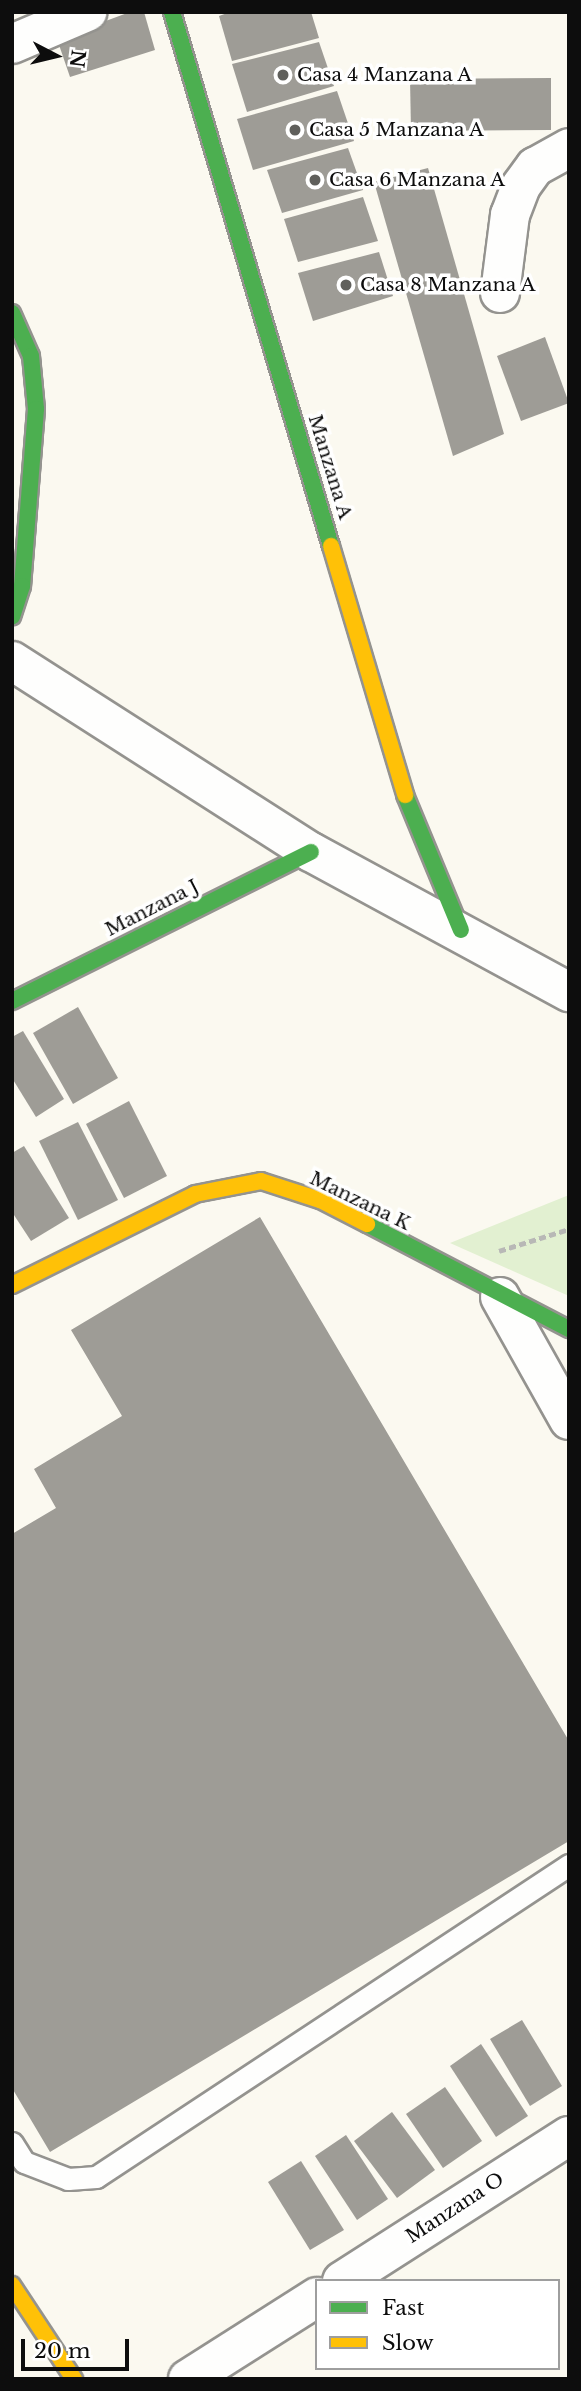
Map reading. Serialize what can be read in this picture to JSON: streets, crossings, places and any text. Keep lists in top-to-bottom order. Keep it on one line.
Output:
{"streets":{"street":["Manzana A","Manzana J","Manzana K","Manzana O"]},"places":["Casa 4 Manzana A","Casa 5 Manzana A","Casa 6 Manzana A","Casa 8 Manzana A"],"legend":["Fast","Slow"],"scale_bar":"20 m","north":"right"}
